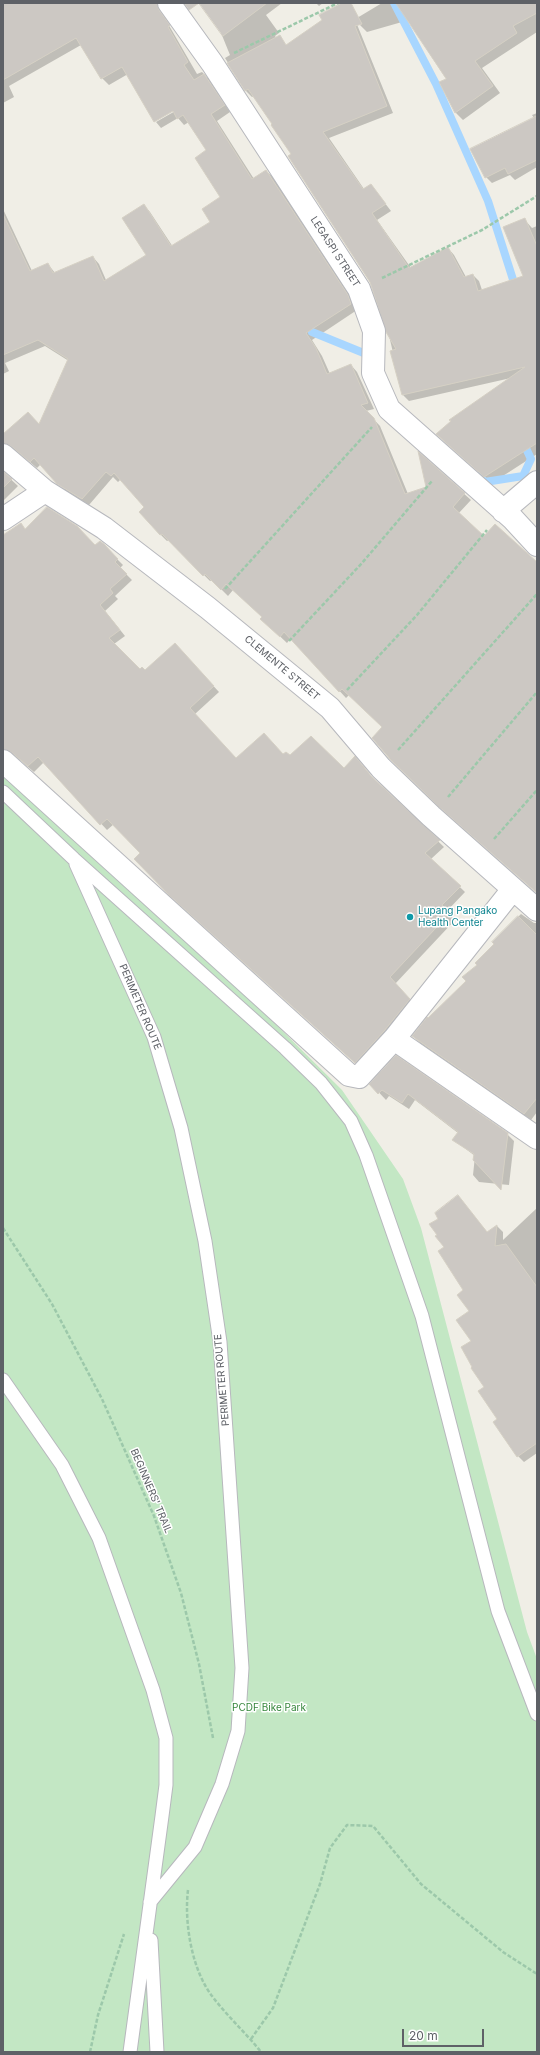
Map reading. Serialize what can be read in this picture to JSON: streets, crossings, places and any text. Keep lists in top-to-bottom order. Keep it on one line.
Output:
{"streets":{"street":["LEGASPI STREET","CLEMENTE STREET"],"lane":["PERIMETER ROUTE"],"path":["BEGINNERS' TRAIL"]},"parks":["PCDF Bike Park"],"places":["Lupang Pangako Health Center"],"scale_bar":"20 m"}
